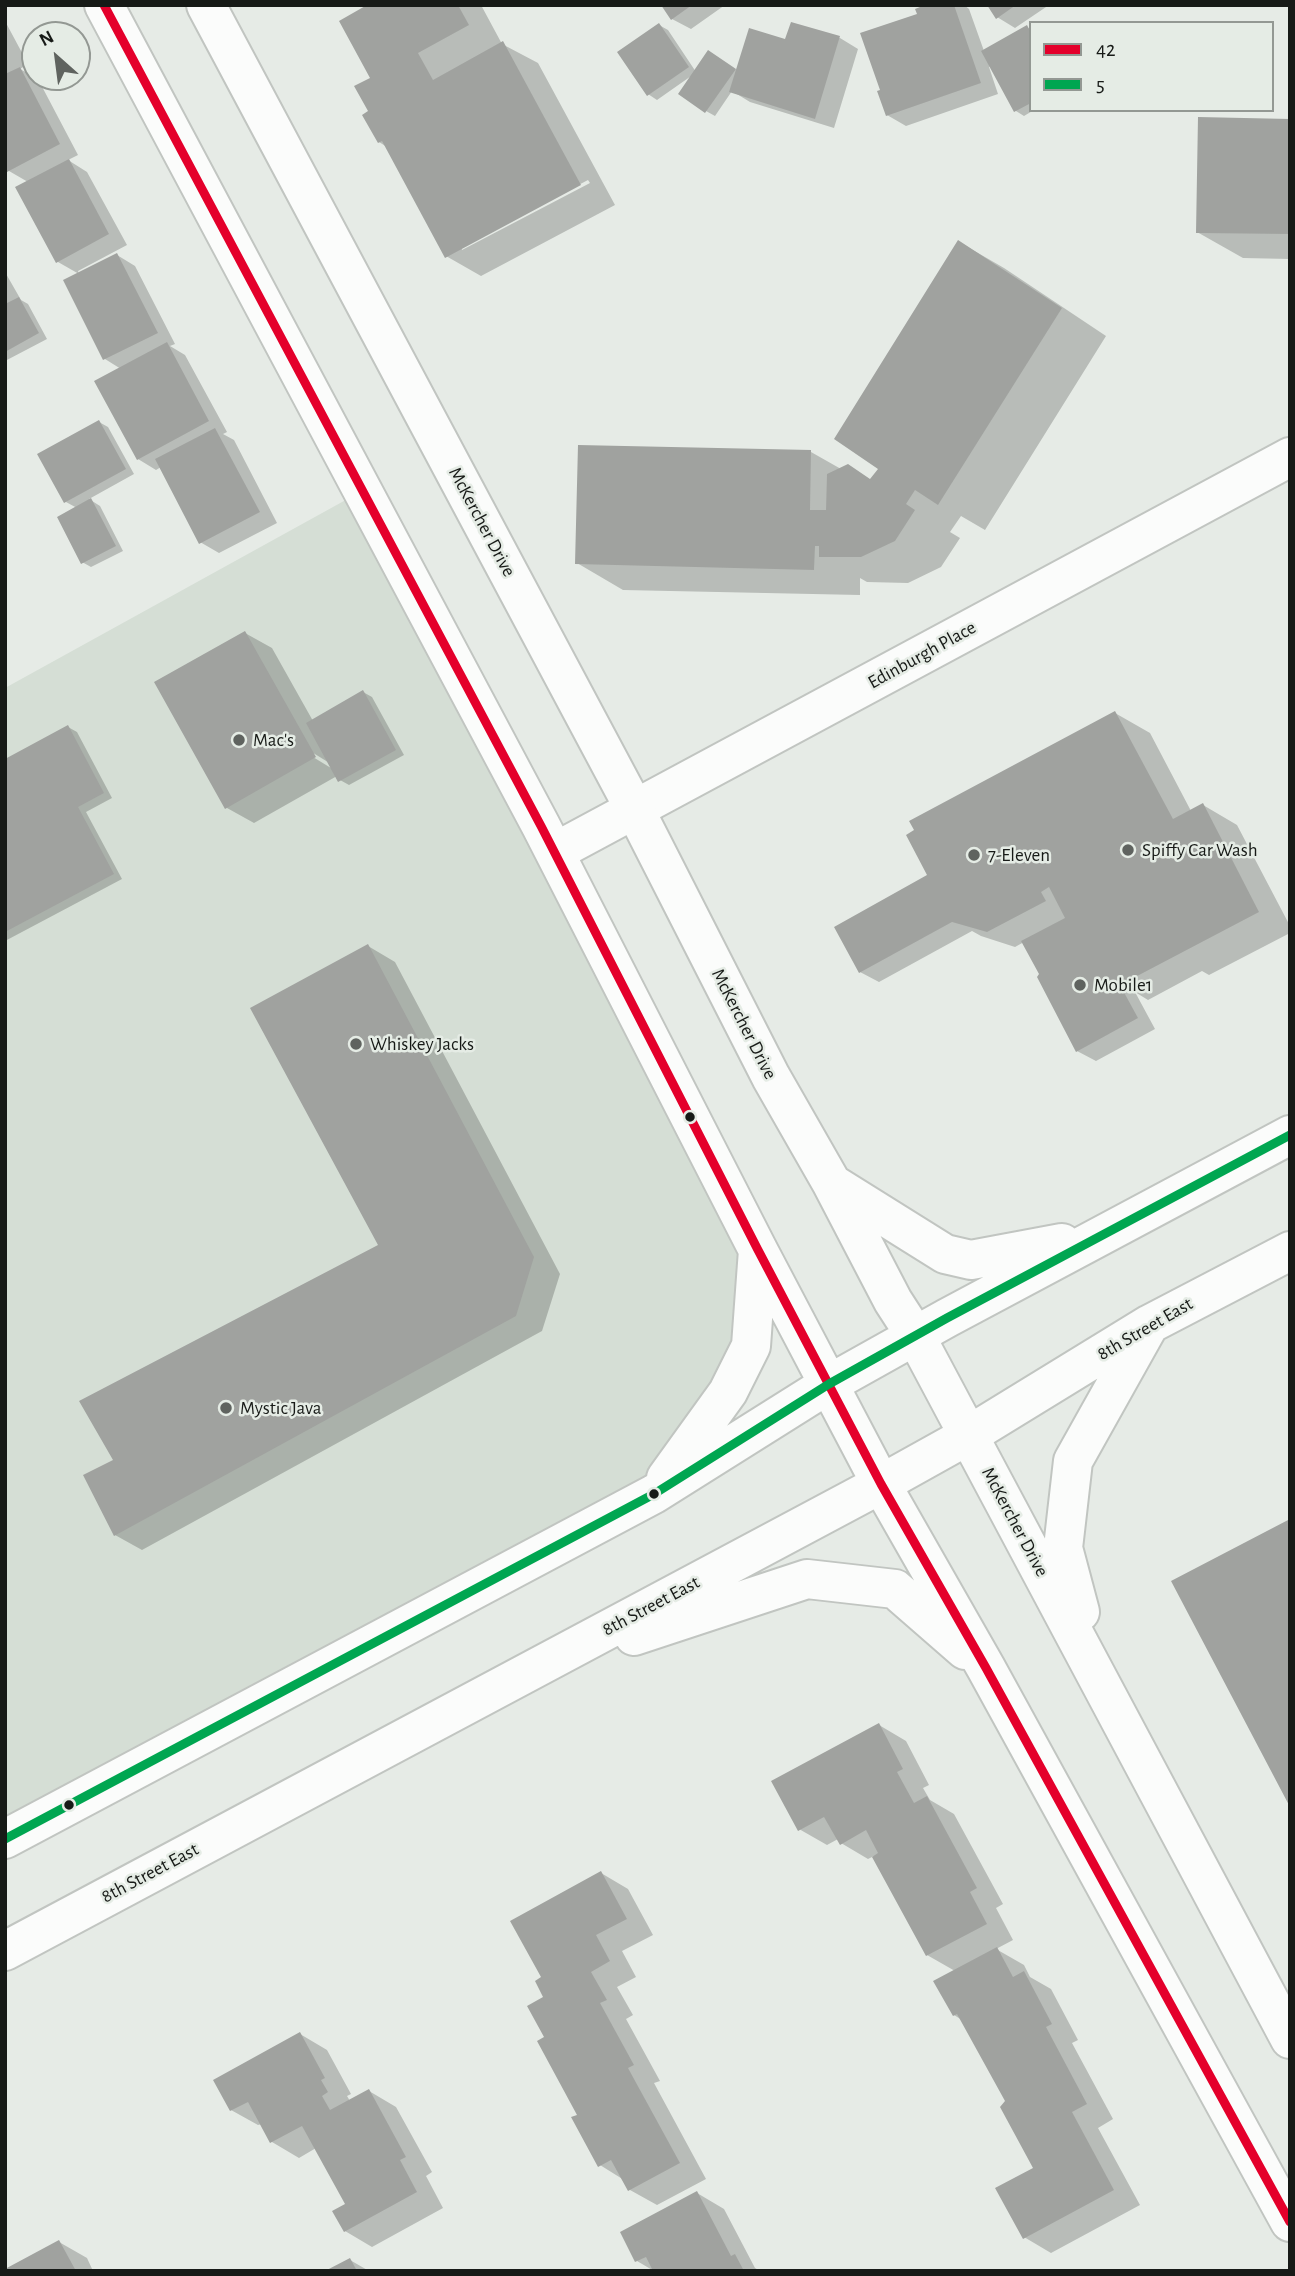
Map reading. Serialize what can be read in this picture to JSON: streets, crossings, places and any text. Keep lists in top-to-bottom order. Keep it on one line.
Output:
{"streets":{"main road":["McKercher Drive","Edinburgh Place","8th Street East"]},"crossings":[["McKercher Drive","Edinburgh Place"],["McKercher Drive","8th Street East"]],"places":["Mac's","Spiffy Car Wash","7-Eleven","Mobile1","Whiskey Jacks","Mystic Java"],"lines":["transit line 42","transit line 5"],"legend":["42","5"],"north":"top left"}
